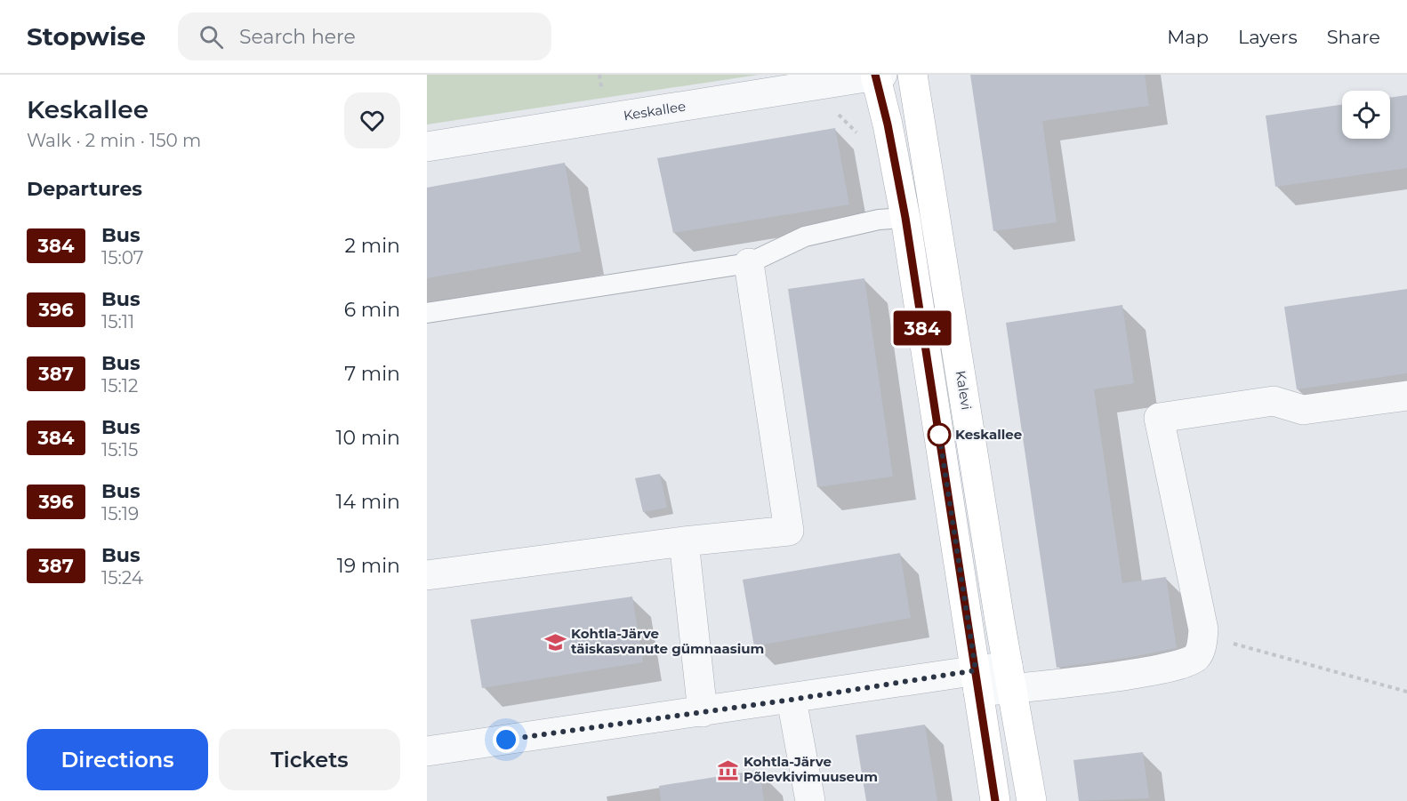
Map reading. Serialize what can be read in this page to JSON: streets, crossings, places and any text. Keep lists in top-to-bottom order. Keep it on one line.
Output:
{"streets":{"main road":["Kalevi"],"street":["Keskallee"]},"places":{"other":["Keskallee"],"school or university":["Kohtla-Järve täiskasvanute gümnaasium"],"museum":["Kohtla-Järve Põlevkivimuuseum"]},"lines":["bus line 384"],"page":{"header":"Stopwise","search":"Search here","nav":["Map","Layers","Share"],"heading":[["Keskallee","Walk · 2 min · 150 m"],"Departures"],"on_map":"384","list":[{"mark":"384","name":"Bus","note":"15:07","value":"2 min"},{"mark":"396","name":"Bus","note":"15:11","value":"6 min"},{"mark":"387","name":"Bus","note":"15:12","value":"7 min"},{"mark":"384","name":"Bus","note":"15:15","value":"10 min"},{"mark":"396","name":"Bus","note":"15:19","value":"14 min"},{"mark":"387","name":"Bus","note":"15:24","value":"19 min"}],"buttons":["Directions","Tickets"]}}
